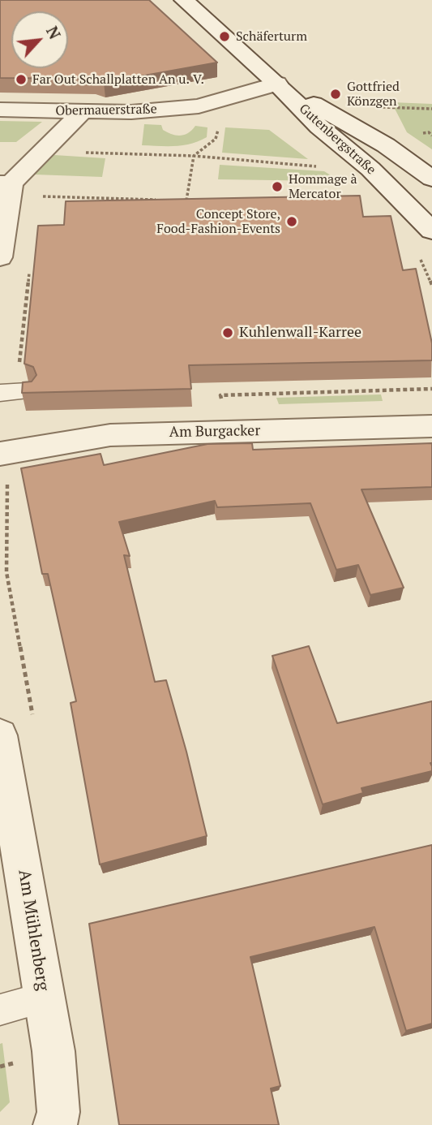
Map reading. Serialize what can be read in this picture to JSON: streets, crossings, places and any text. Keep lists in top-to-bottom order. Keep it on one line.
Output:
{"streets":{"street":["Obermauerstraße","Gutenbergstraße","Am Burgacker","Am Mühlenberg"]},"crossings":[["Obermauerstraße","Gutenbergstraße"]],"places":["Schäferturm","Far Out Schallplatten An u. V.","Gottfried Könzgen","Hommage à Mercator","Concept Store, Food-Fashion-Events","Kuhlenwall-Karree"],"north":"top right"}
